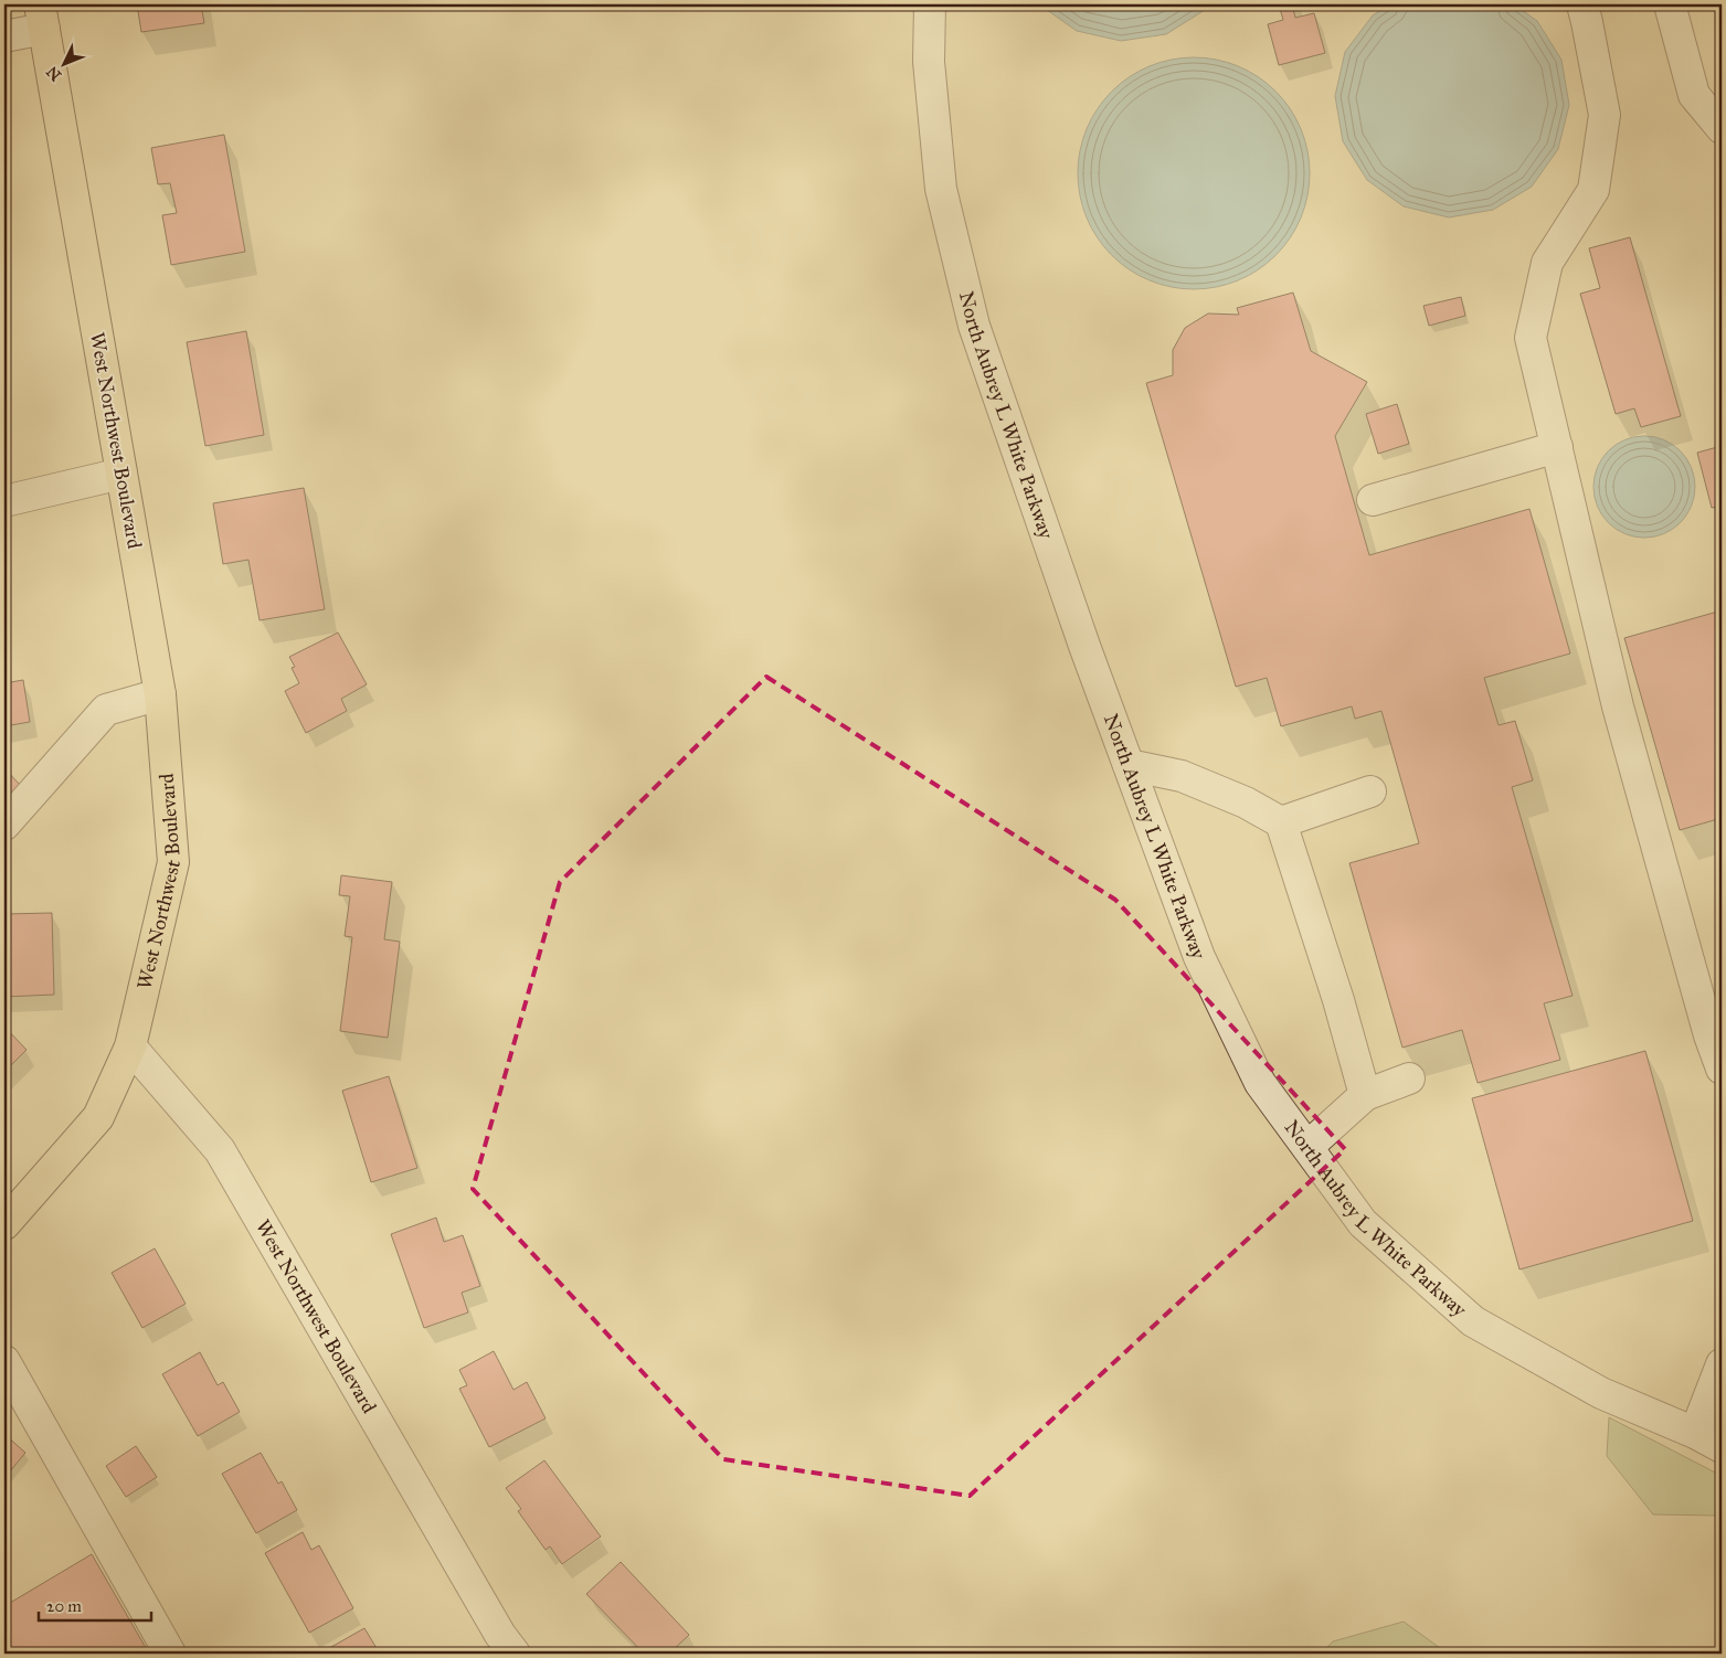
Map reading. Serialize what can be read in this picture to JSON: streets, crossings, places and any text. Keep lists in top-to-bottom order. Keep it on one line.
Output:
{"streets":{"main road":["West Northwest Boulevard"],"street":["North Aubrey L White Parkway"]},"scale_bar":"20 m","north":"bottom left"}
